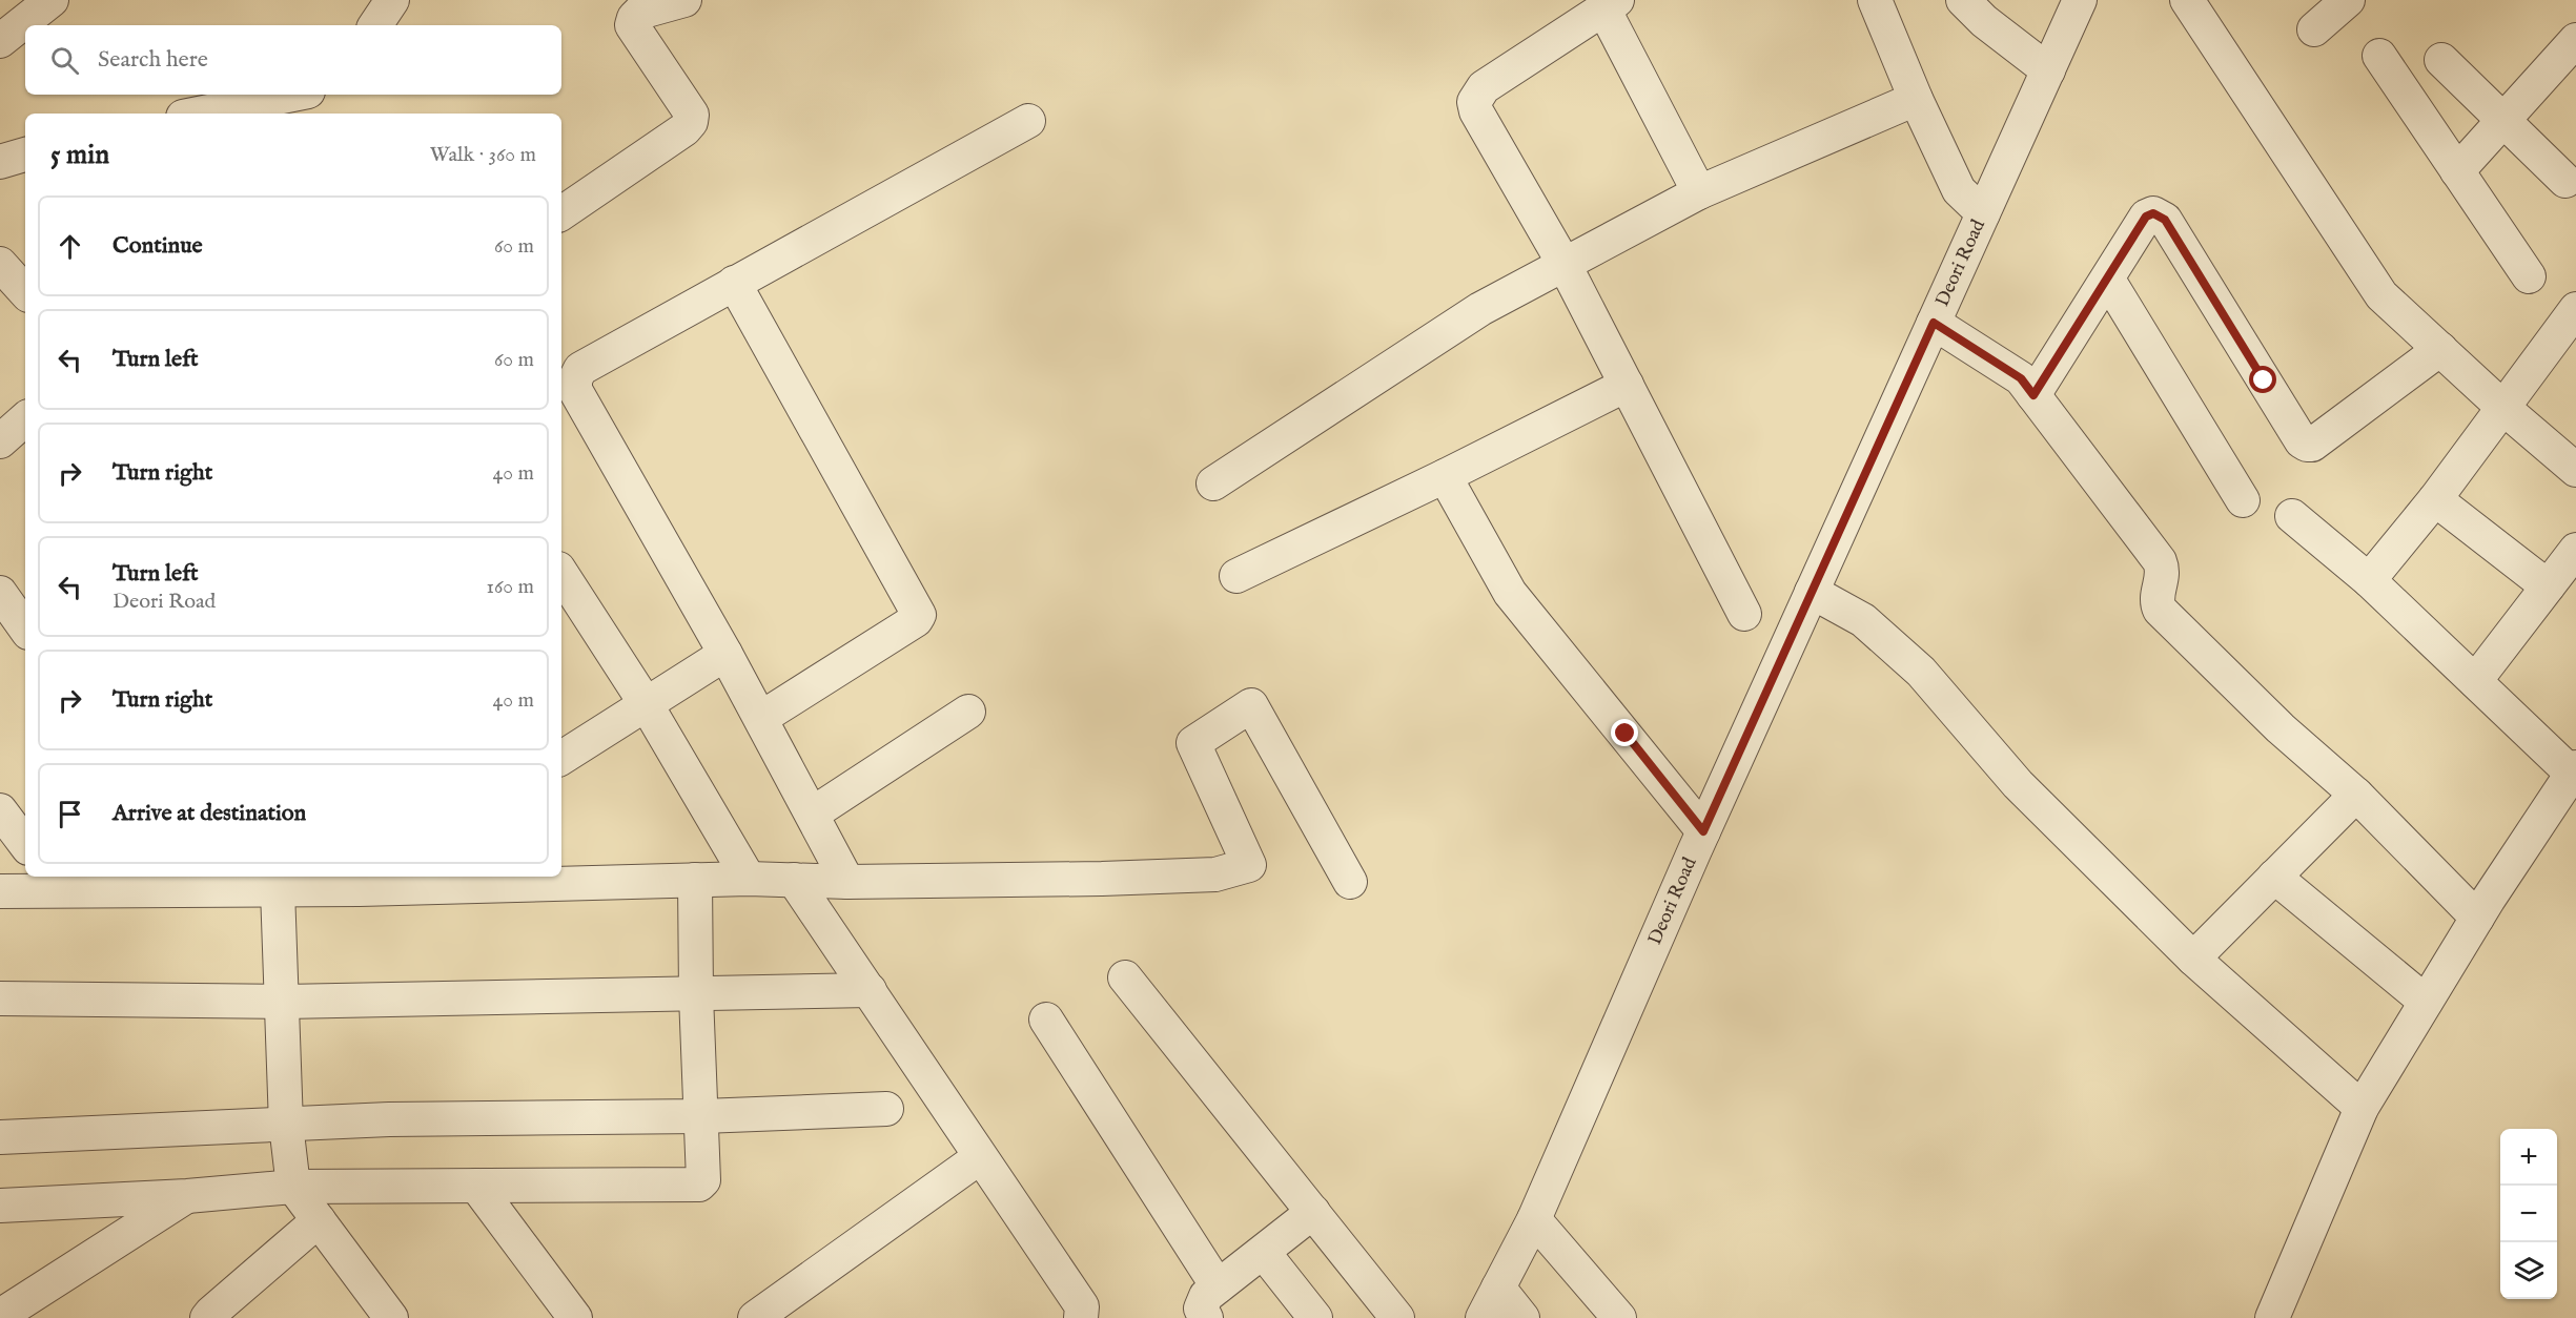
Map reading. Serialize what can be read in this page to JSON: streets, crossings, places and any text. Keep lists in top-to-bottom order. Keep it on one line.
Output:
{"streets":{"street":["Deori Road"]},"page":{"search":"Search here","heading":["5 min","Walk · 360 m"],"list":[["Continue","60 m"],["Turn left","60 m"],["Turn right","40 m"],["Turn left","Deori Road","160 m"],["Turn right","40 m"],"Arrive at destination"],"map_buttons":["+","−"]}}
